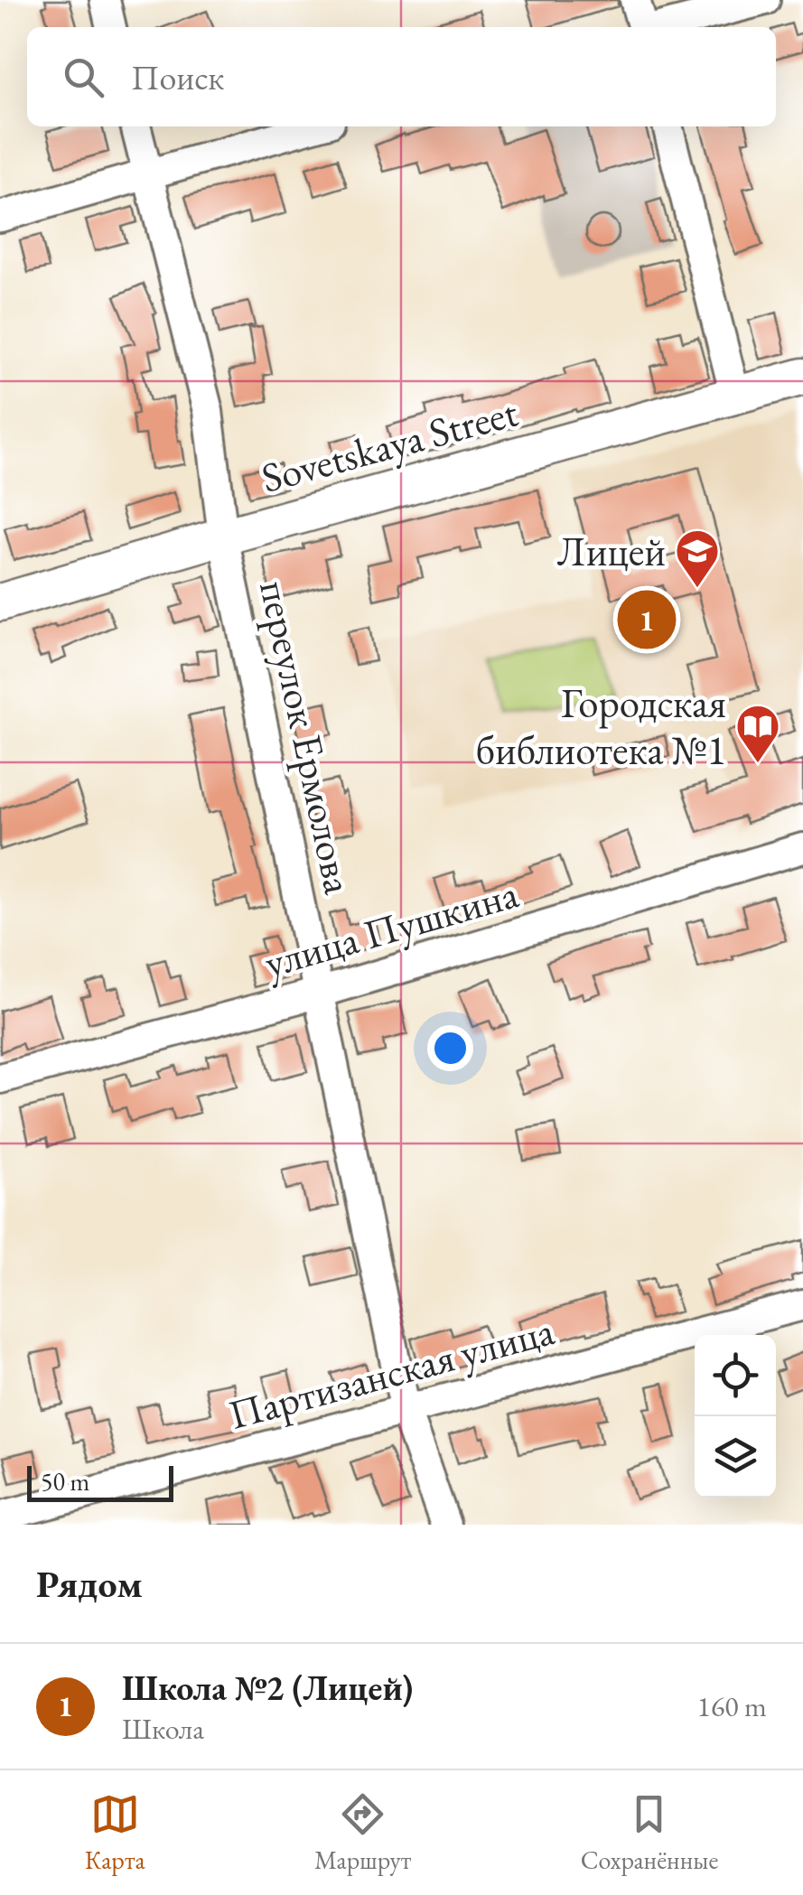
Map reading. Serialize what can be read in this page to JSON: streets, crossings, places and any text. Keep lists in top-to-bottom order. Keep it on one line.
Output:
{"streets":{"main road":["Sovetskaya Street"],"street":["переулок Ермолова","улица Пушкина","Партизанская улица"]},"crossings":[["Sovetskaya Street","переулок Ермолова"],["переулок Ермолова","улица Пушкина"],["переулок Ермолова","Партизанская улица"]],"places":{"school or university":["Лицей"],"library":["Городская библиотека №1"]},"scale_bar":"50 m","page":{"search":"Поиск","pins":"1","scale":"50 m","heading":"Рядом","list":[{"mark":"1","name":"Школа №2 (Лицей)","note":"Школа","value":"160 m"}],"nav":["Карта","Маршрут","Сохранённые"]}}
